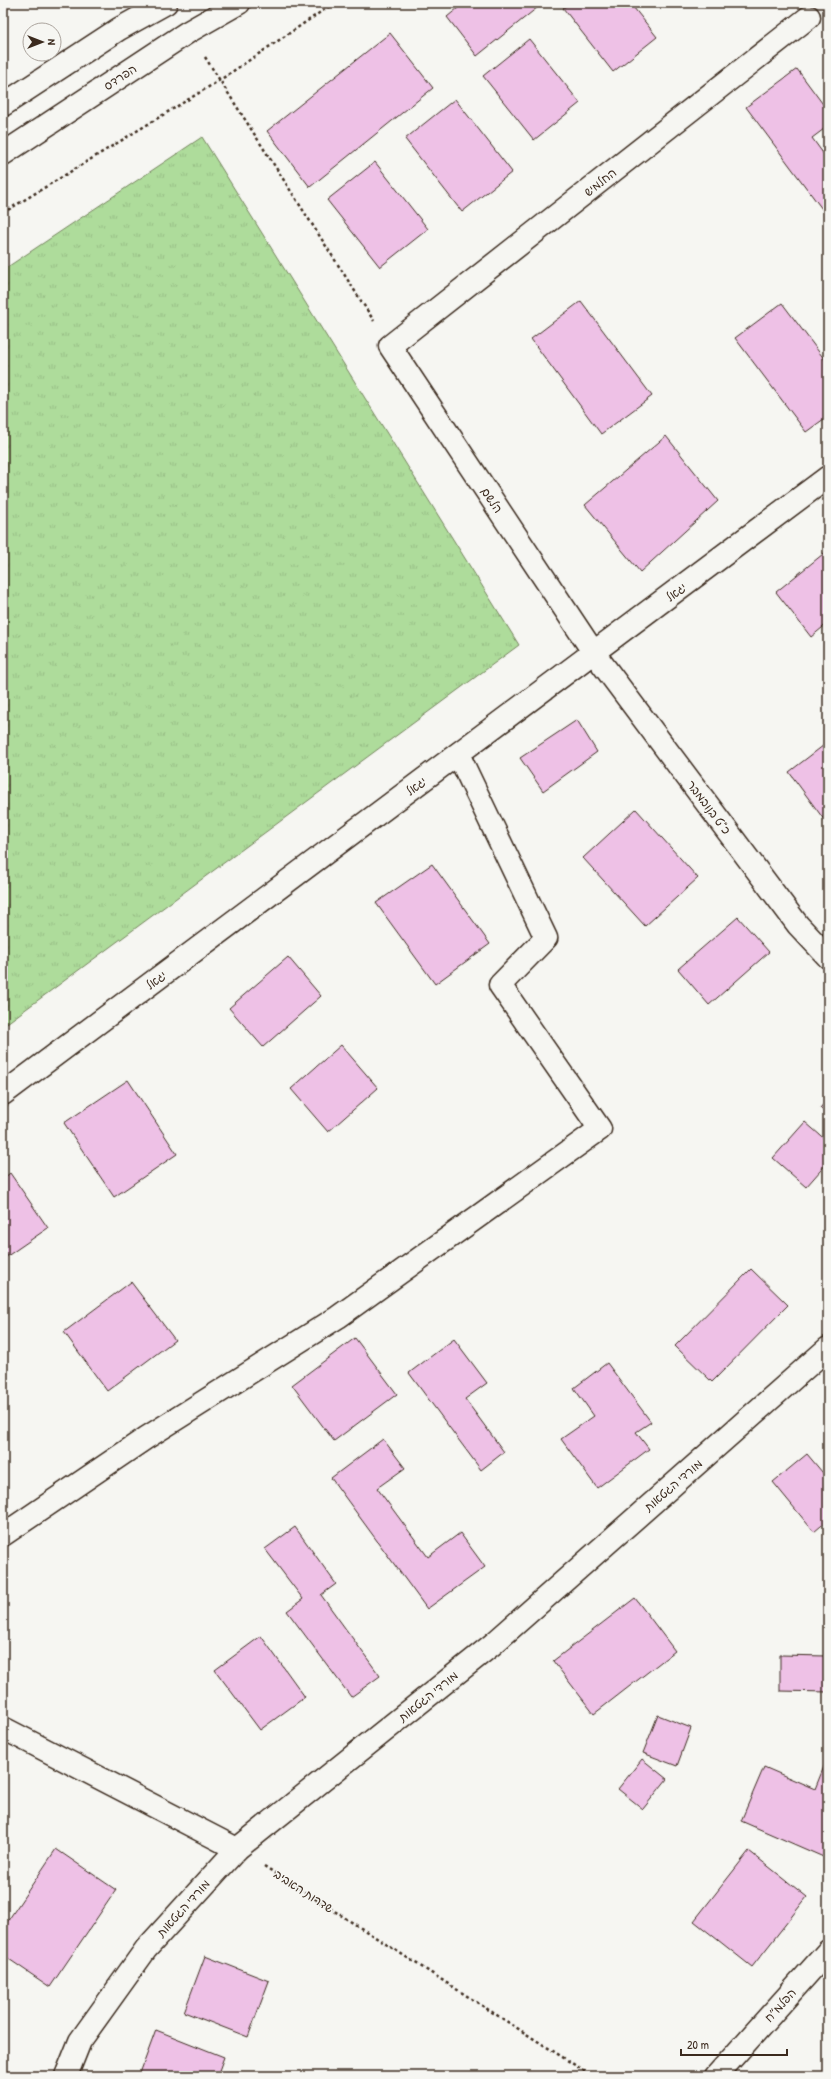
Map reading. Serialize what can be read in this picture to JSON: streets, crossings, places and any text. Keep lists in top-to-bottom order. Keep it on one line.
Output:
{"streets":{"street":["הפרדס","החלמיש","הלשם","יגאל","כ\"ט בנובמבר","מורדי הגטאות","הפלמ״ח"],"path":["שדרות האביב"]},"crossings":[["החלמיש","הלשם"],["הלשם","יגאל"],["הלשם","כ\"ט בנובמבר"],["יגאל","כ\"ט בנובמבר"],["מורדי הגטאות","שדרות האביב"]],"scale_bar":"20 m","north":"right"}
